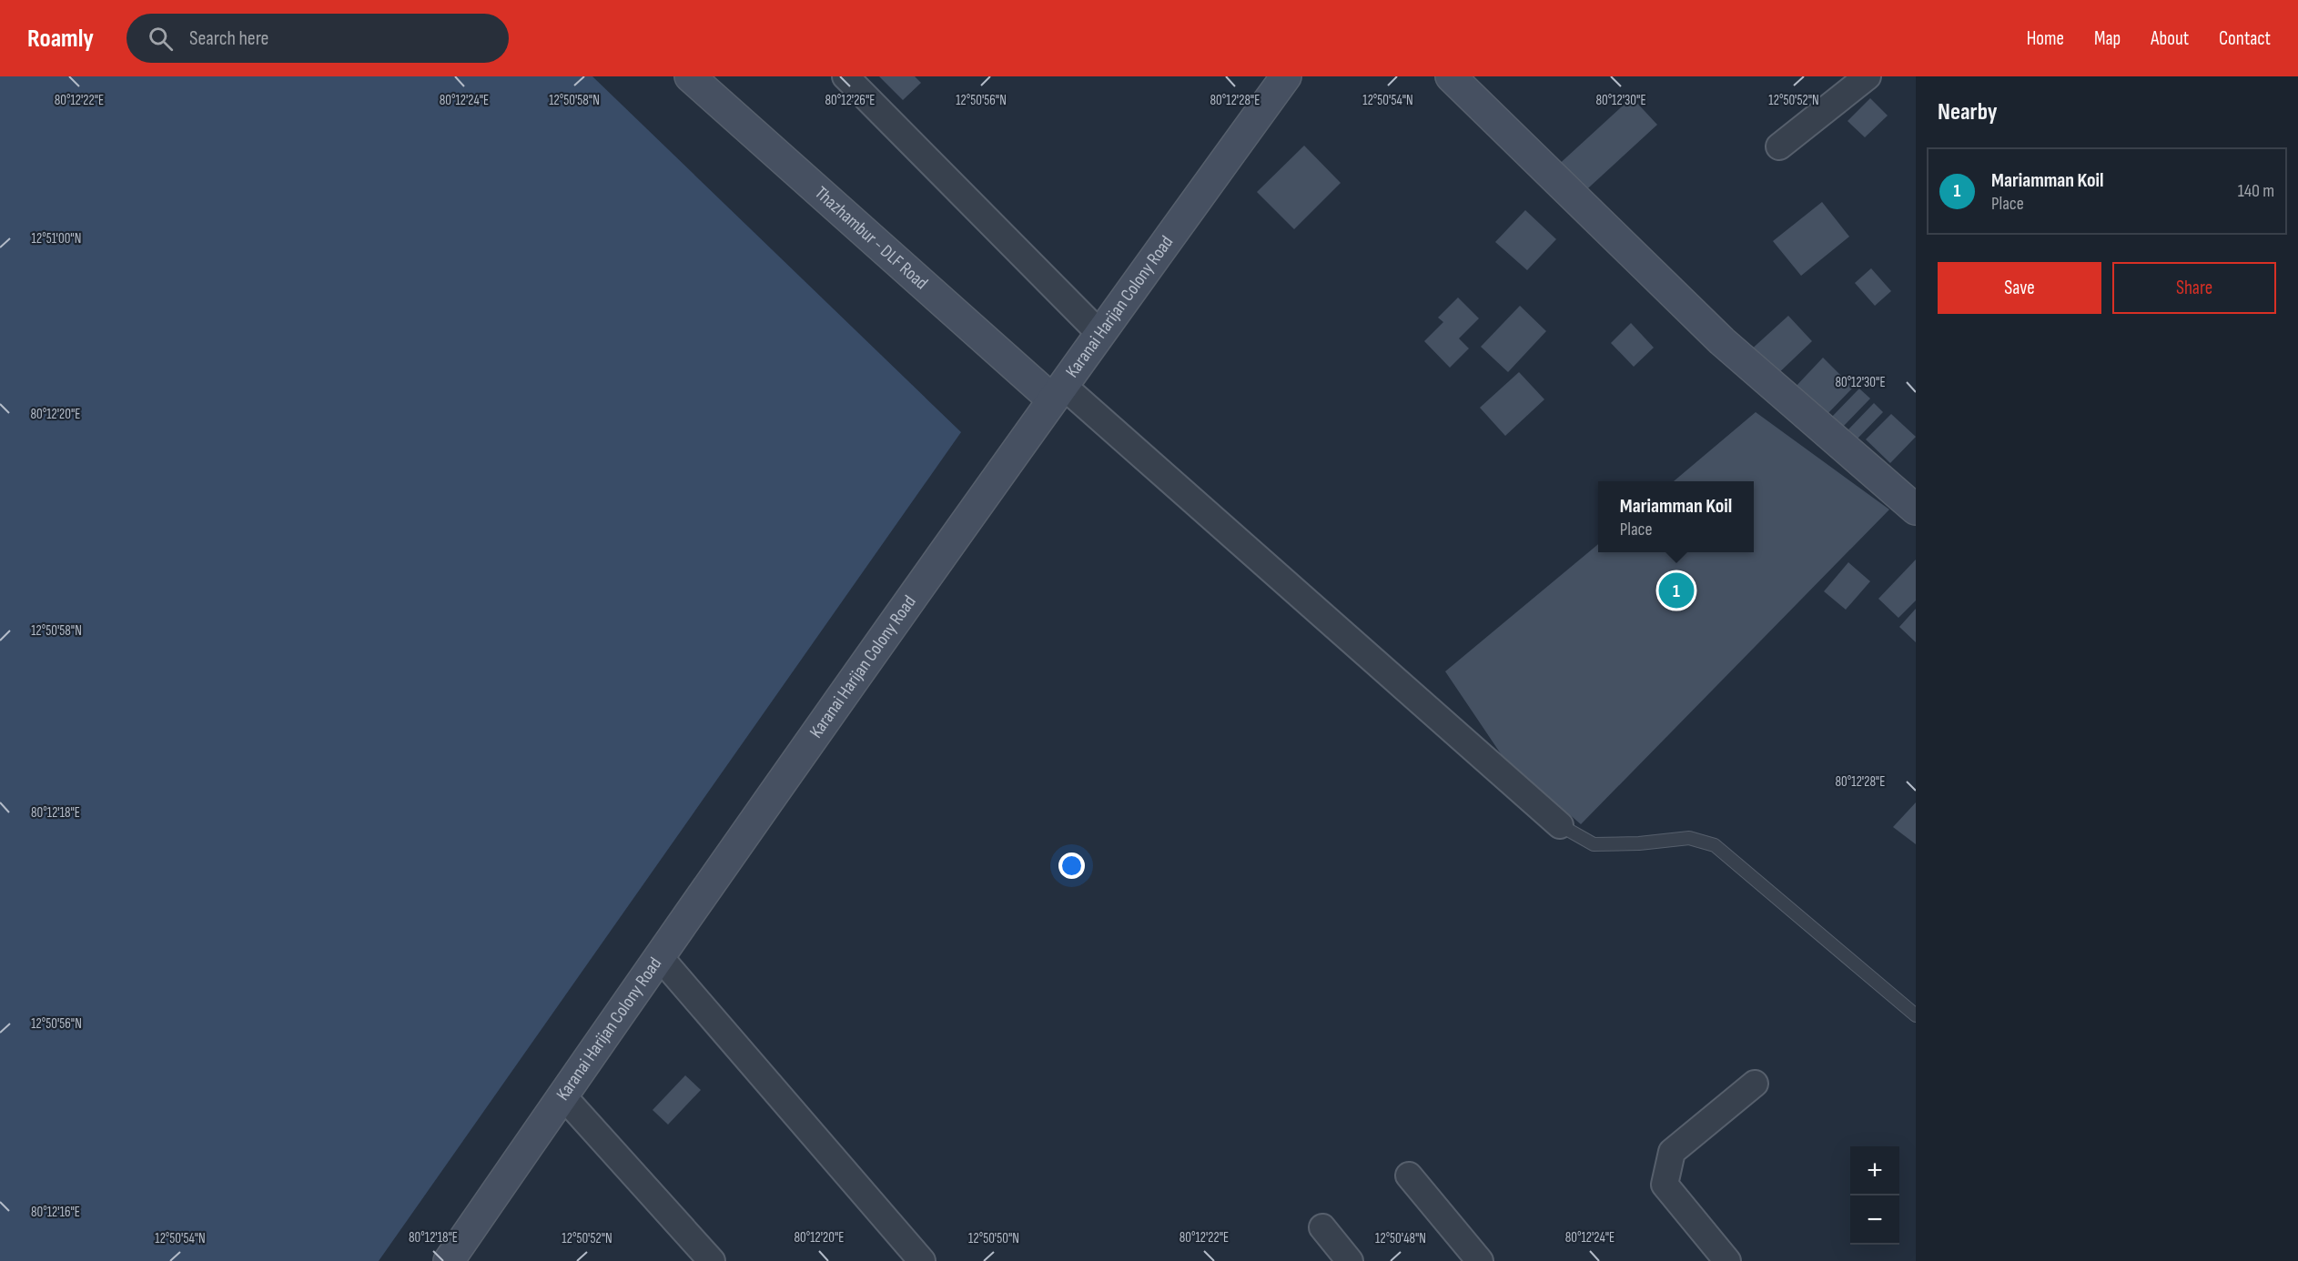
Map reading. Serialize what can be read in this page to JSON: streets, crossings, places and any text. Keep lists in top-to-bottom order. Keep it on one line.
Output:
{"streets":{"street":["Thazhambur - DLF Road","Karanai Harijan Colony Road"]},"crossings":[["Thazhambur - DLF Road","Karanai Harijan Colony Road"]],"page":{"header":"Roamly","search":"Search here","nav":["Home","Map","About","Contact"],"heading":"Nearby","list":[{"mark":"1","name":"Mariamman Koil","note":"Place","value":"140 m"}],"buttons":["Save","Share"],"popup":["Mariamman Koil","Place"],"pins":"1","map_buttons":["+","−"]},"coordinates":["12°50'58\"N","12°50'56\"N","12°50'54\"N","12°50'52\"N","80°12'22\"E","80°12'24\"E","80°12'26\"E","80°12'28\"E","80°12'30\"E","12°51'00\"N","80°12'20\"E","80°12'18\"E","80°12'16\"E","12°50'50\"N","12°50'48\"N"]}
